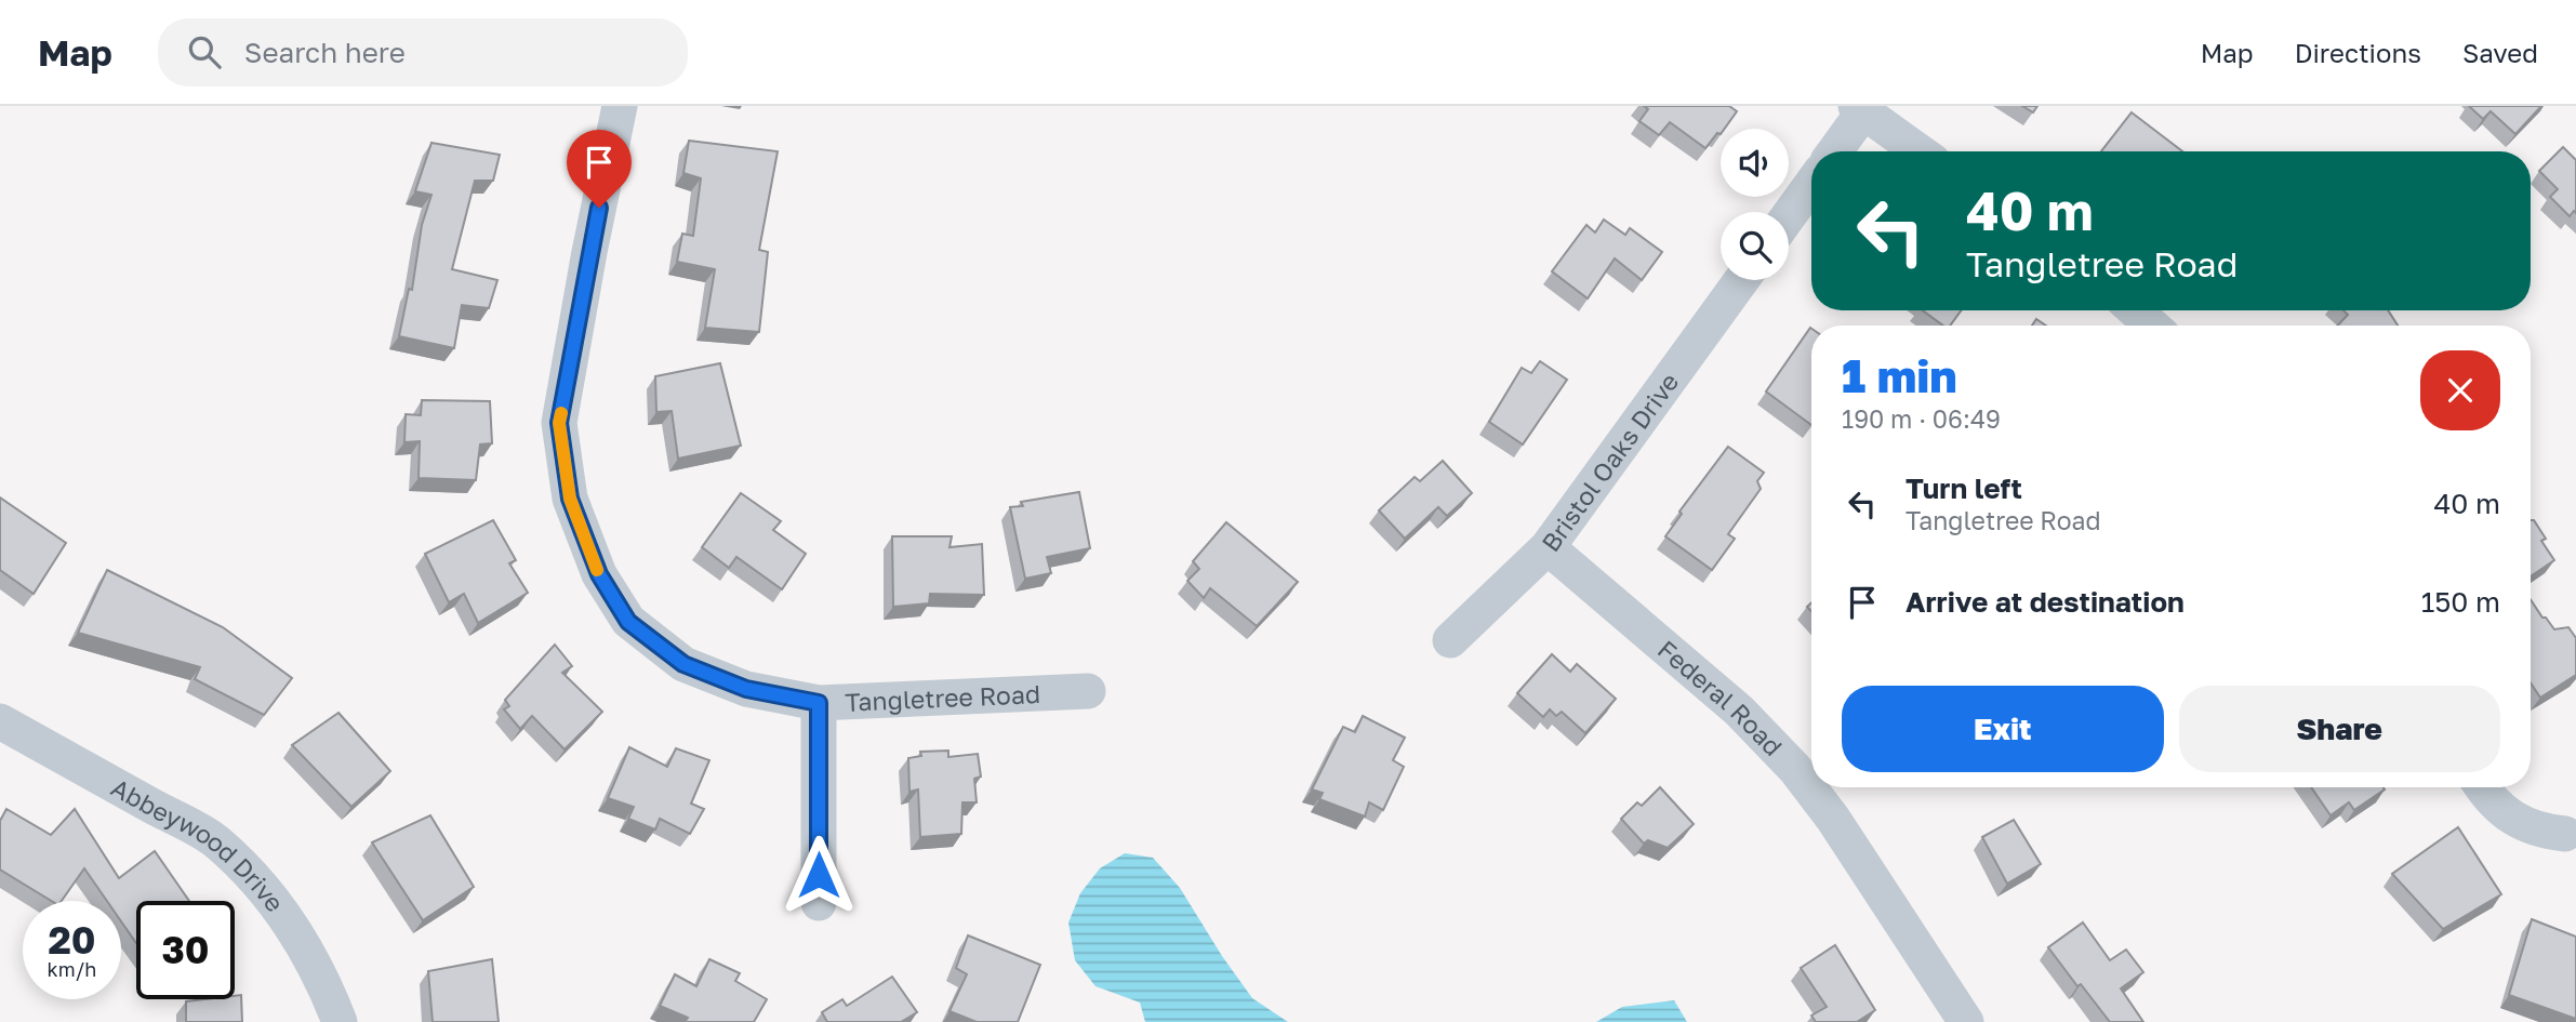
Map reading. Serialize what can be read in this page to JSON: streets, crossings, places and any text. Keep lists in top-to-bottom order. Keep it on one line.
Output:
{"streets":{"street":["Bristol Oaks Drive","Tangletree Road","Federal Road","Abbeywood Drive"]},"crossings":[["Bristol Oaks Drive","Federal Road"]],"page":{"header":"Map","search":"Search here","nav":["Map","Directions","Saved"],"turn":["40 m","Tangletree Road"],"heading":["1 min","190 m · 06:49"],"list":[{"name":"Turn left","note":"Tangletree Road","value":"40 m"},{"name":"Arrive at destination","value":"150 m"}],"buttons":["Exit","Share"],"speed":"20 km/h","limit":"30"}}
